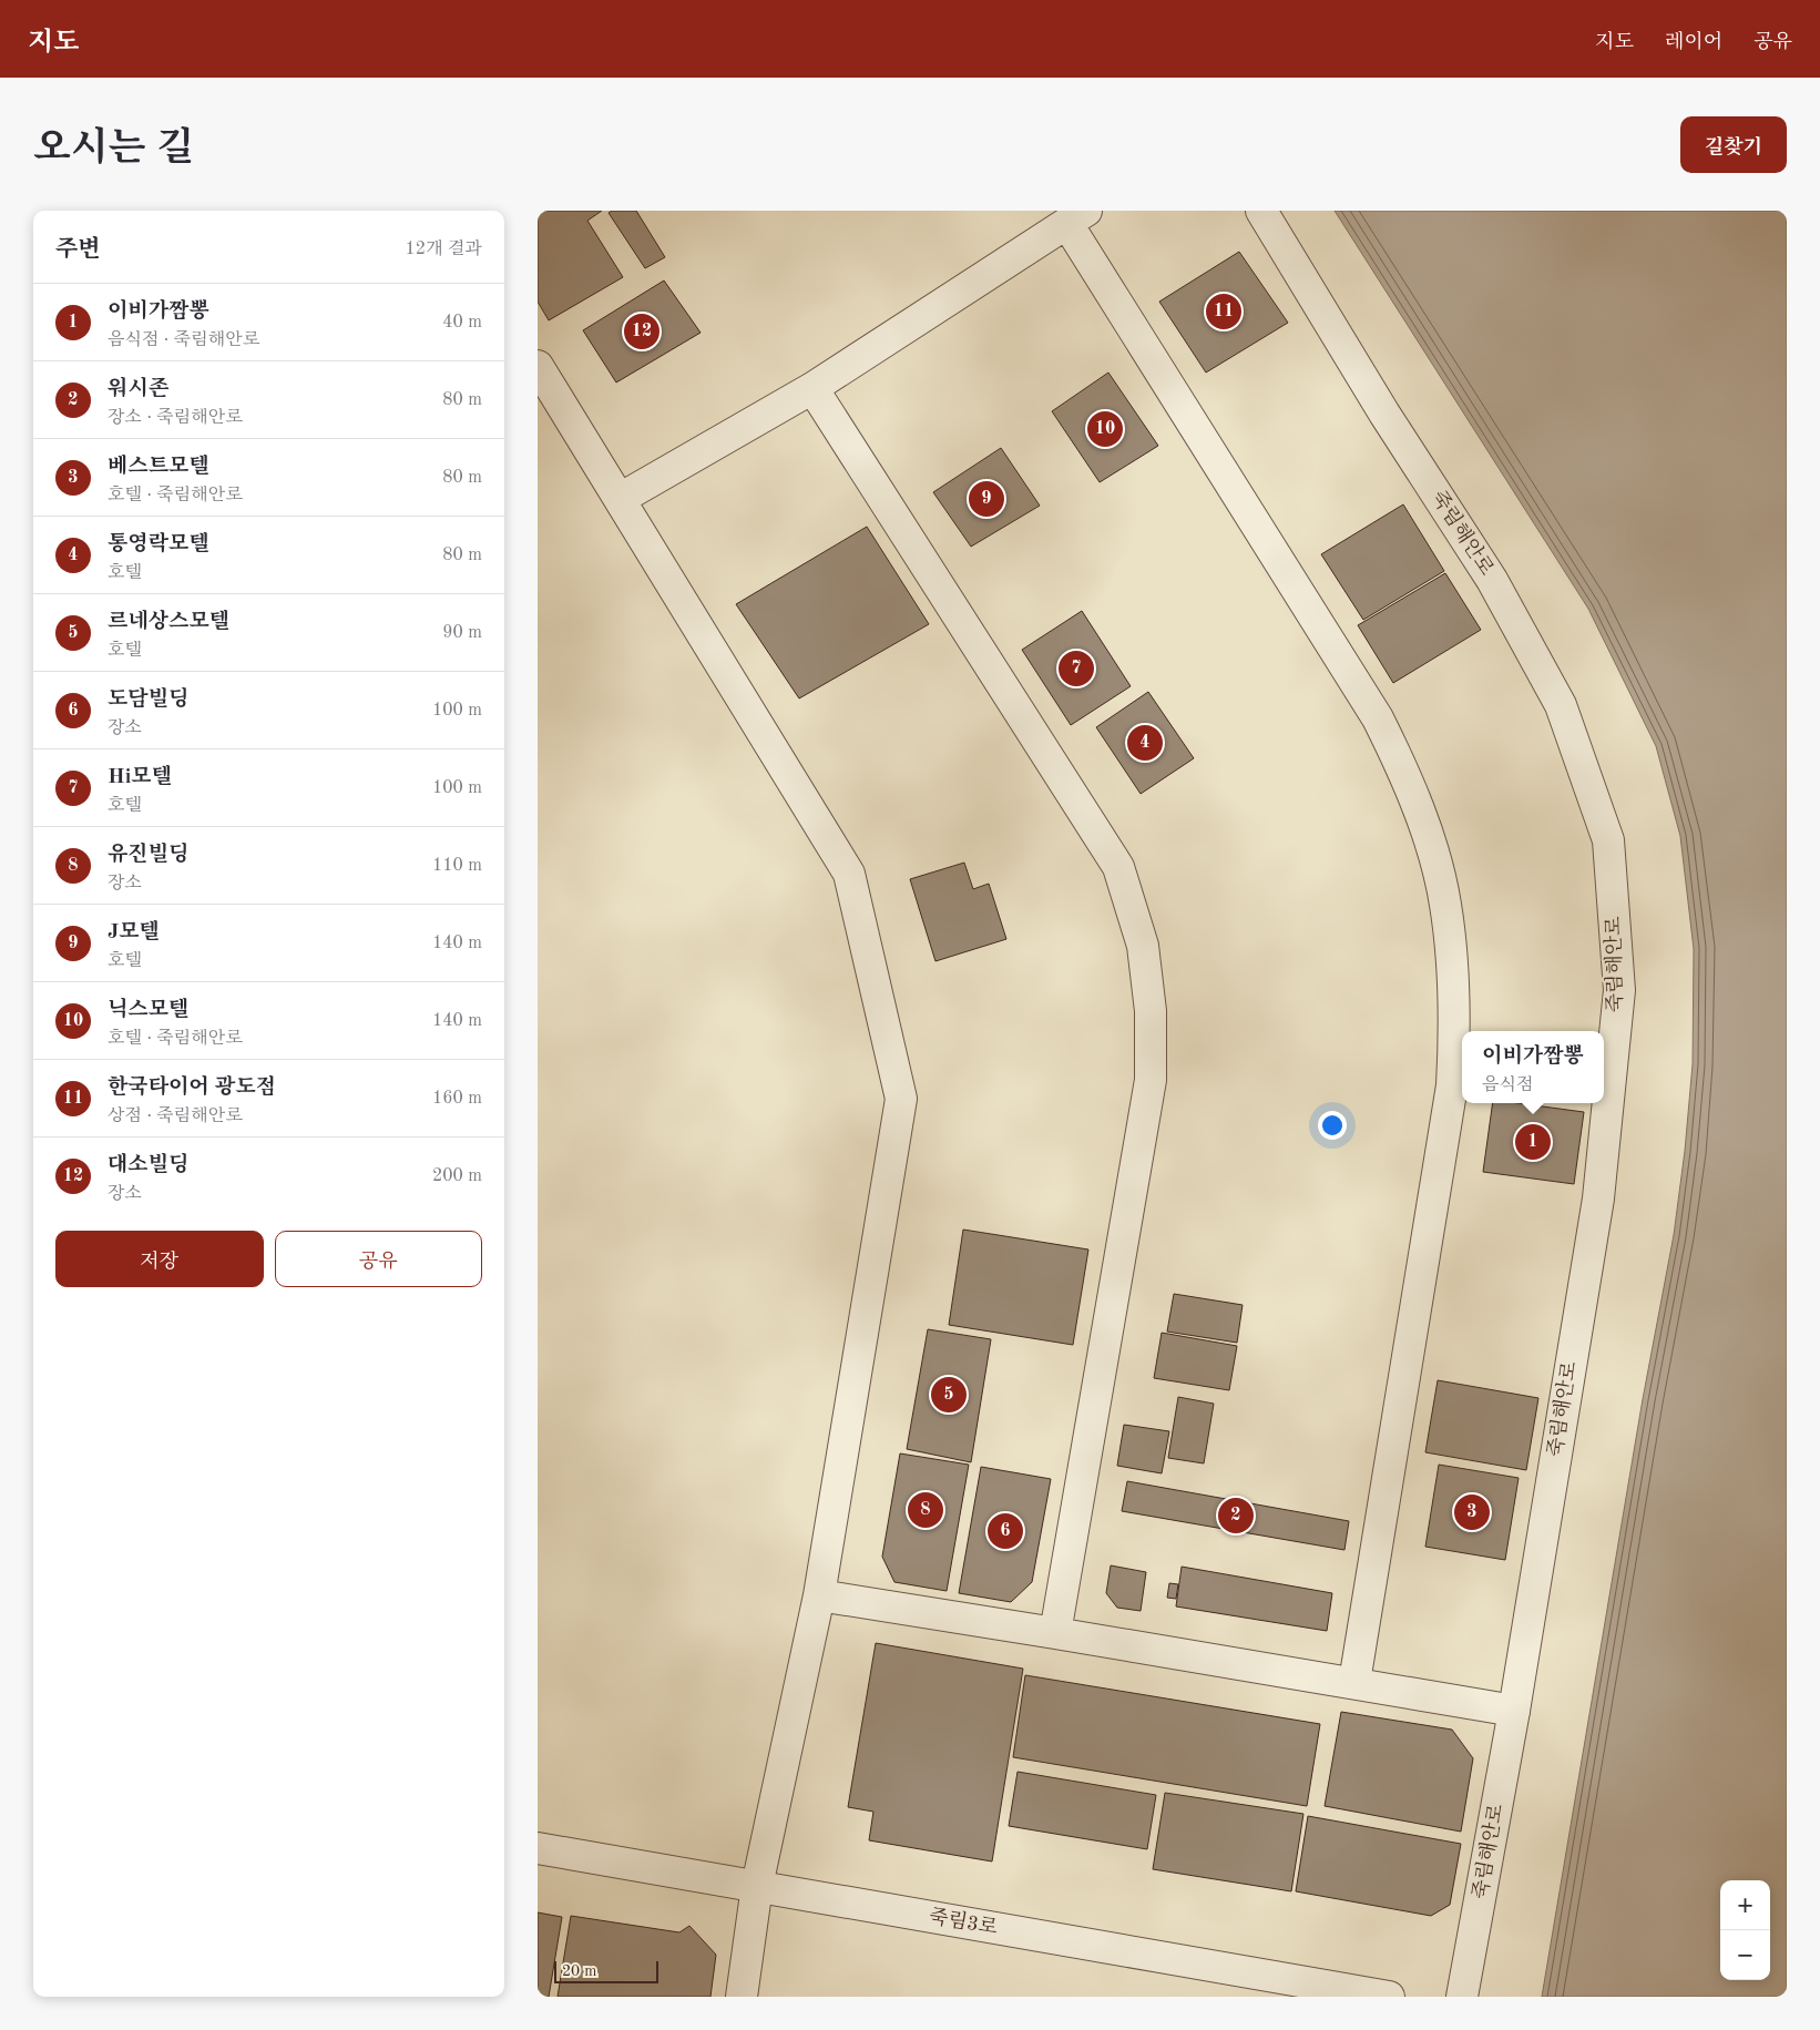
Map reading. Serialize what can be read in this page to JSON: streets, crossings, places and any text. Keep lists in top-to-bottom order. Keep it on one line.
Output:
{"streets":{"street":["죽림해안로","죽림3로"]},"scale_bar":"20 m","page":{"header":"지도","nav":["지도","레이어","공유"],"title":"오시는 길","buttons":["길찾기",["저장","공유"]],"heading":["주변","12개 결과"],"list":[{"mark":"1","name":"이비가짬뽕","note":"음식점 · 죽림해안로","value":"40 m"},{"mark":"2","name":"워시존","note":"장소 · 죽림해안로","value":"80 m"},{"mark":"3","name":"베스트모텔","note":"호텔 · 죽림해안로","value":"80 m"},{"mark":"4","name":"통영락모텔","note":"호텔","value":"80 m"},{"mark":"5","name":"르네상스모텔","note":"호텔","value":"90 m"},{"mark":"6","name":"도담빌딩","note":"장소","value":"100 m"},{"mark":"7","name":"Hi모텔","note":"호텔","value":"100 m"},{"mark":"8","name":"유진빌딩","note":"장소","value":"110 m"},{"mark":"9","name":"J모텔","note":"호텔","value":"140 m"},{"mark":"10","name":"닉스모텔","note":"호텔 · 죽림해안로","value":"140 m"},{"mark":"11","name":"한국타이어 광도점","note":"상점 · 죽림해안로","value":"160 m"},{"mark":"12","name":"대소빌딩","note":"장소","value":"200 m"}],"pins":["11","12","10","9","7","4","1","5","8","3","2","6"],"popup":["이비가짬뽕","음식점"],"map_buttons":["+","−"],"scale":"20 m"}}
